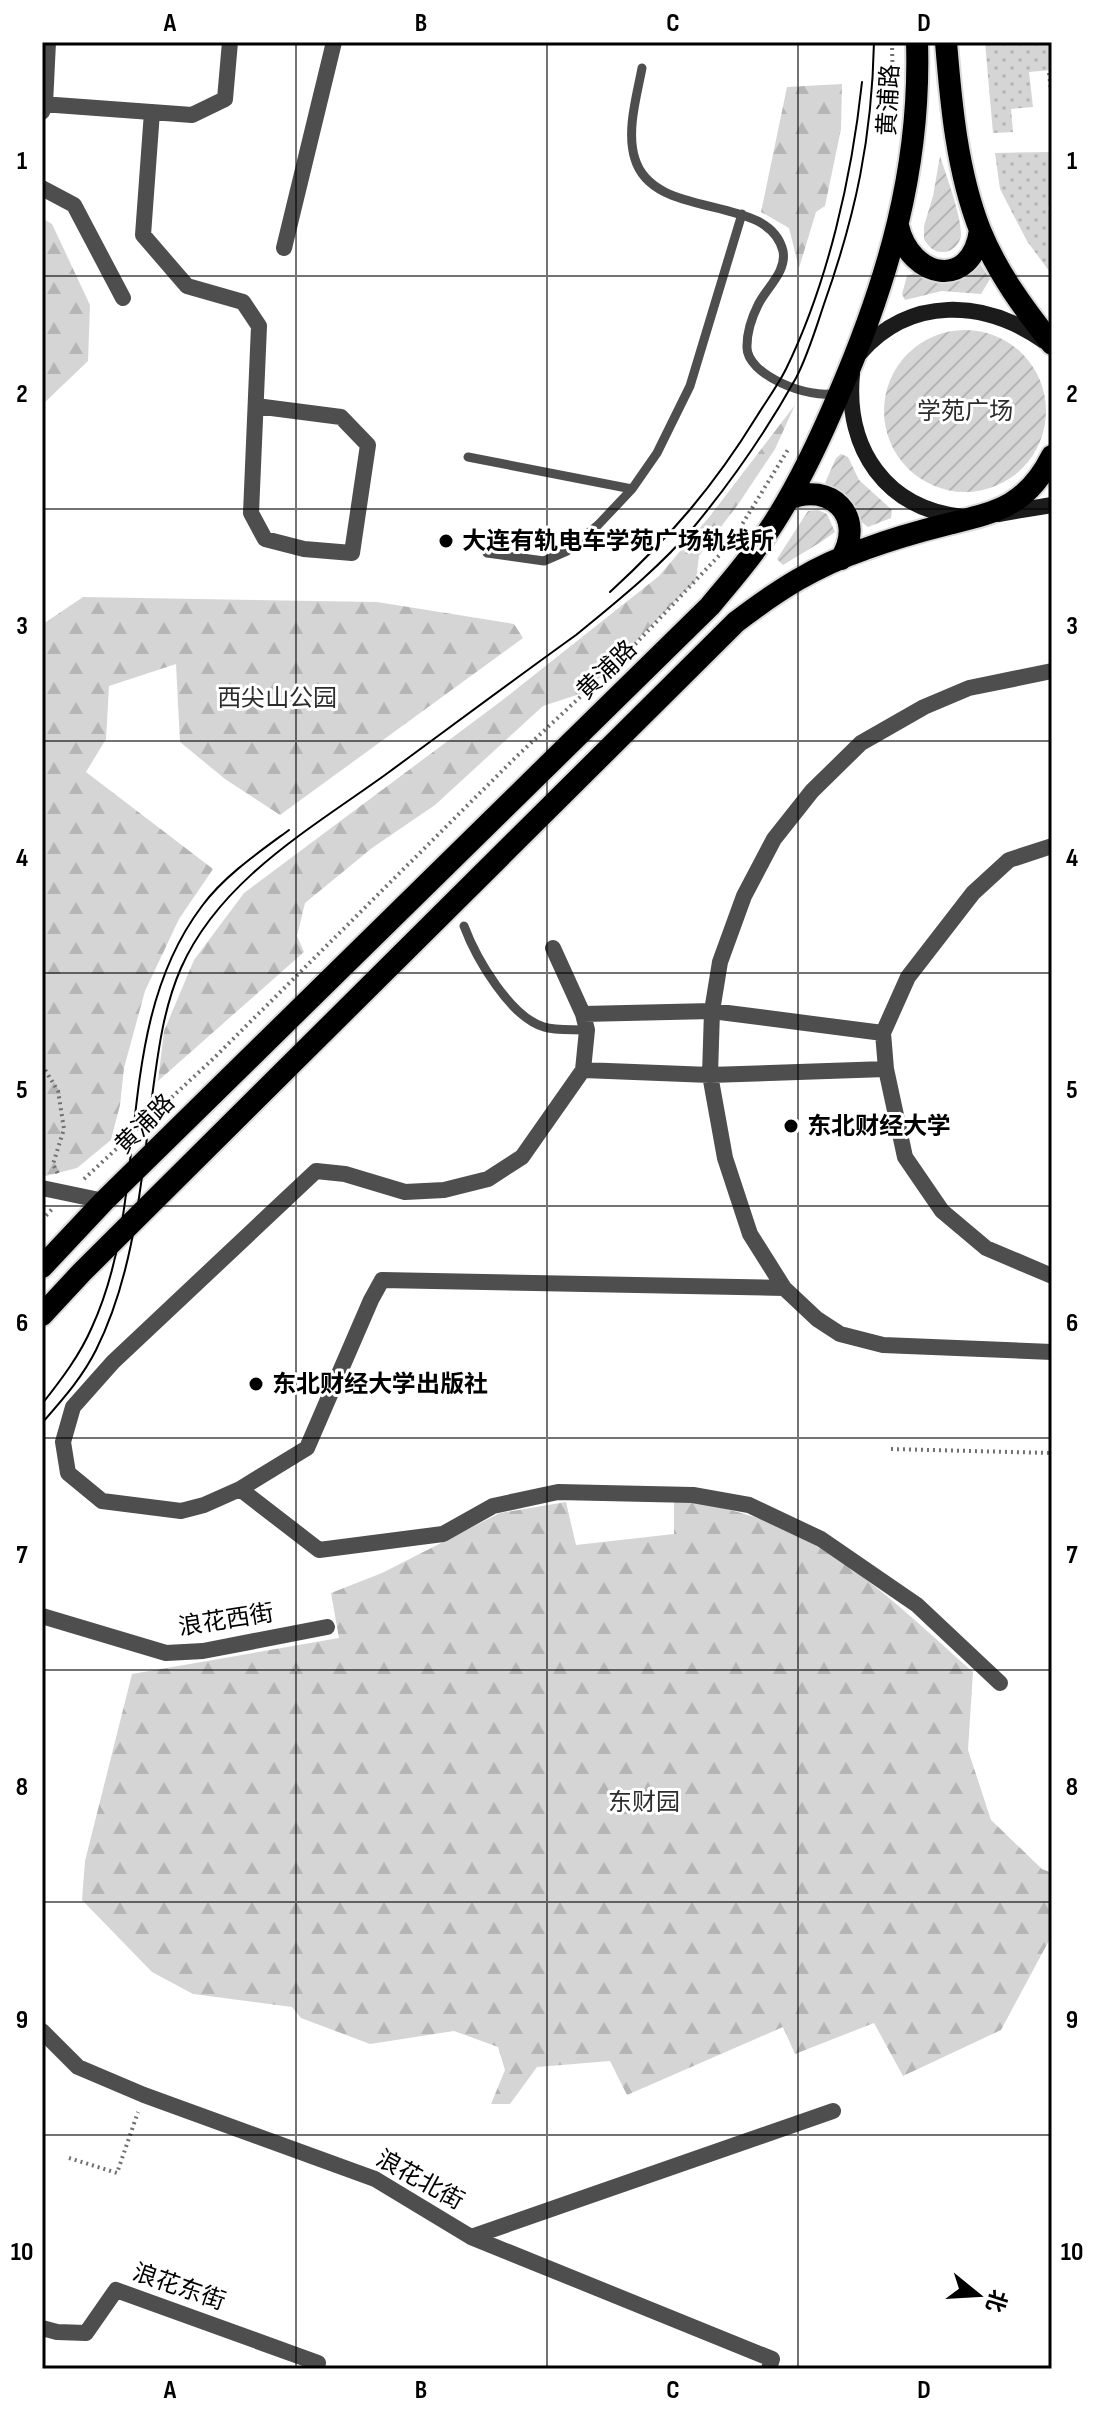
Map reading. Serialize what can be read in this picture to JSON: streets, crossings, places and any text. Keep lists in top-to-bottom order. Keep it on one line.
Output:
{"streets":{"highway":["黄浦路"],"street":["浪花西街","浪花北街","浪花东街"]},"parks":["学苑广场","西尖山公园","东财园"],"places":["大连有轨电车学苑广场轨线所","东北财经大学","东北财经大学出版社"],"north":"right","grid":{"columns":["A","B","C","D"],"rows":["1","2","3","4","5","6","7","8","9","10"]}}
